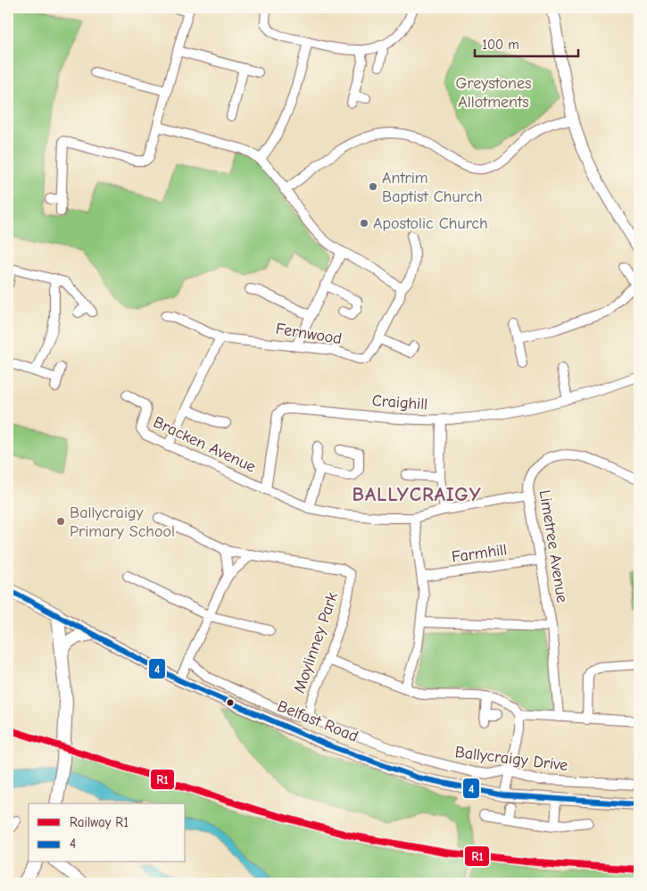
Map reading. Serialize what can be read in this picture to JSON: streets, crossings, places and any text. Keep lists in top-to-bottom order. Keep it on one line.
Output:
{"streets":{"highway":["Belfast Road"],"street":["Fernwood","Craighill","Bracken Avenue","Limetree Avenue","Farmhill","Moylinney Park","Ballycraigy Drive"]},"crossings":[["Craighill","Bracken Avenue"],["Limetree Avenue","Farmhill"],["Moylinney Park","Ballycraigy Drive"]],"districts":["BALLYCRAIGY"],"parks":["Greystones Allotments"],"places":["Antrim Baptist Church","Apostolic Church","Ballycraigy Primary School"],"lines":["transit line 4","rail line R1"],"legend":["Railway R1","4"],"scale_bar":"100 m"}
